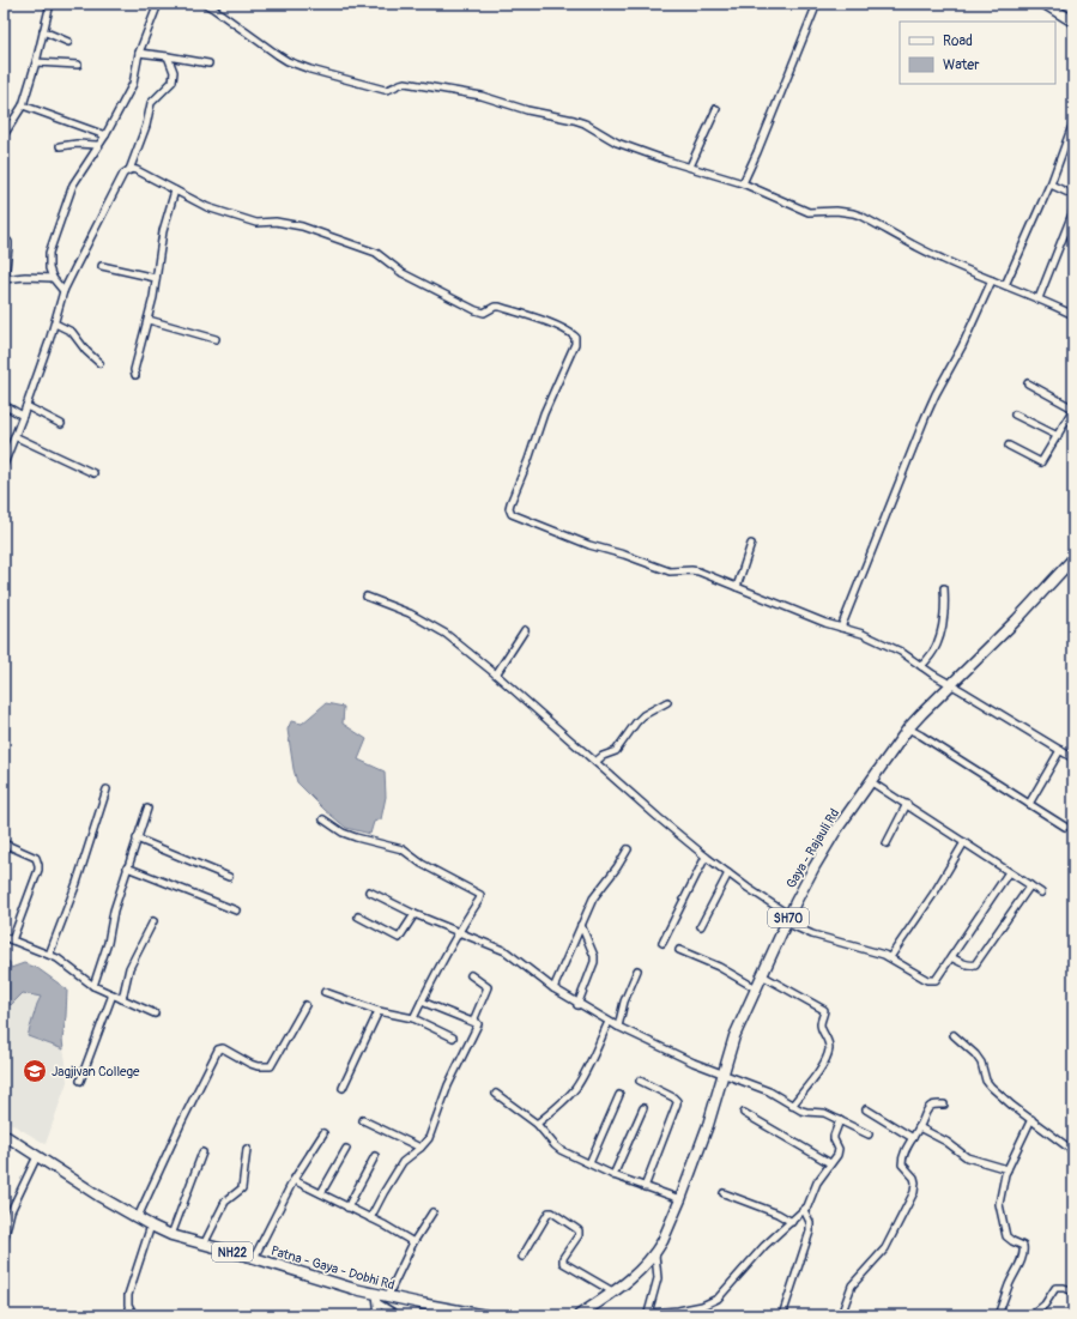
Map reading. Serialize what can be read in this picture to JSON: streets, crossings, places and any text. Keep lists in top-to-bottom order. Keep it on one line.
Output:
{"streets":{"main road":["Gaya - Rajauli Rd","SH70","NH22","Patna - Gaya - Dobhi Rd"]},"places":{"school or university":["Jagjivan College"]},"legend":["Road","Water"]}
